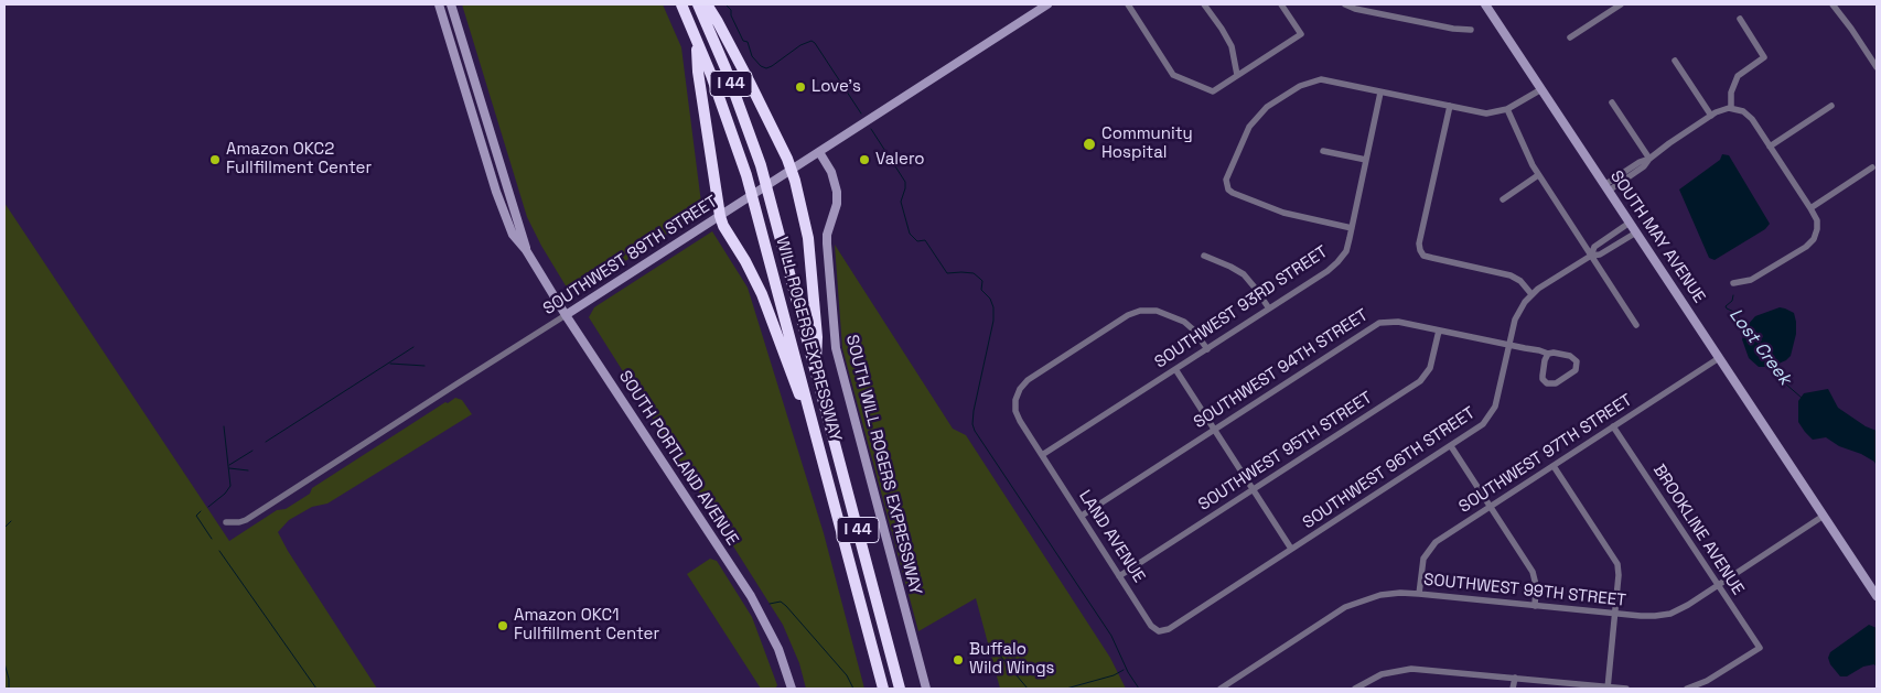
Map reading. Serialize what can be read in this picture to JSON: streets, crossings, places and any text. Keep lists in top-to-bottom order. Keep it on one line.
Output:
{"streets":{"highway":["I 44","WILL ROGERS EXPRESSWAY"],"main road":["SOUTH MAY AVENUE","SOUTHWEST 89TH STREET","SOUTH PORTLAND AVENUE","SOUTH WILL ROGERS EXPRESSWAY"],"street":["SOUTHWEST 93RD STREET","SOUTHWEST 94TH STREET","SOUTHWEST 95TH STREET","SOUTHWEST 97TH STREET","SOUTHWEST 96TH STREET","BROOKLINE AVENUE","LAND AVENUE","SOUTHWEST 99TH STREET"]},"crossings":[["SOUTH MAY AVENUE","SOUTHWEST 97TH STREET"],["SOUTH MAY AVENUE","SOUTHWEST 96TH STREET"],["SOUTH MAY AVENUE","SOUTHWEST 99TH STREET"],["SOUTHWEST 89TH STREET","SOUTH PORTLAND AVENUE"],["SOUTHWEST 89TH STREET","SOUTH WILL ROGERS EXPRESSWAY"],["SOUTHWEST 93RD STREET","LAND AVENUE"],["SOUTHWEST 94TH STREET","SOUTHWEST 95TH STREET"],["SOUTHWEST 94TH STREET","SOUTHWEST 96TH STREET"],["SOUTHWEST 94TH STREET","LAND AVENUE"],["SOUTHWEST 95TH STREET","LAND AVENUE"],["SOUTHWEST 97TH STREET","BROOKLINE AVENUE"],["SOUTHWEST 97TH STREET","SOUTHWEST 99TH STREET"],["SOUTHWEST 96TH STREET","LAND AVENUE"],["BROOKLINE AVENUE","SOUTHWEST 99TH STREET"]],"water":["Lost Creek"],"places":["Love's","Community Hospital","Amazon OKC2 Fullfillment Center","Valero","Amazon OKC1 Fullfillment Center","Buffalo Wild Wings"]}
